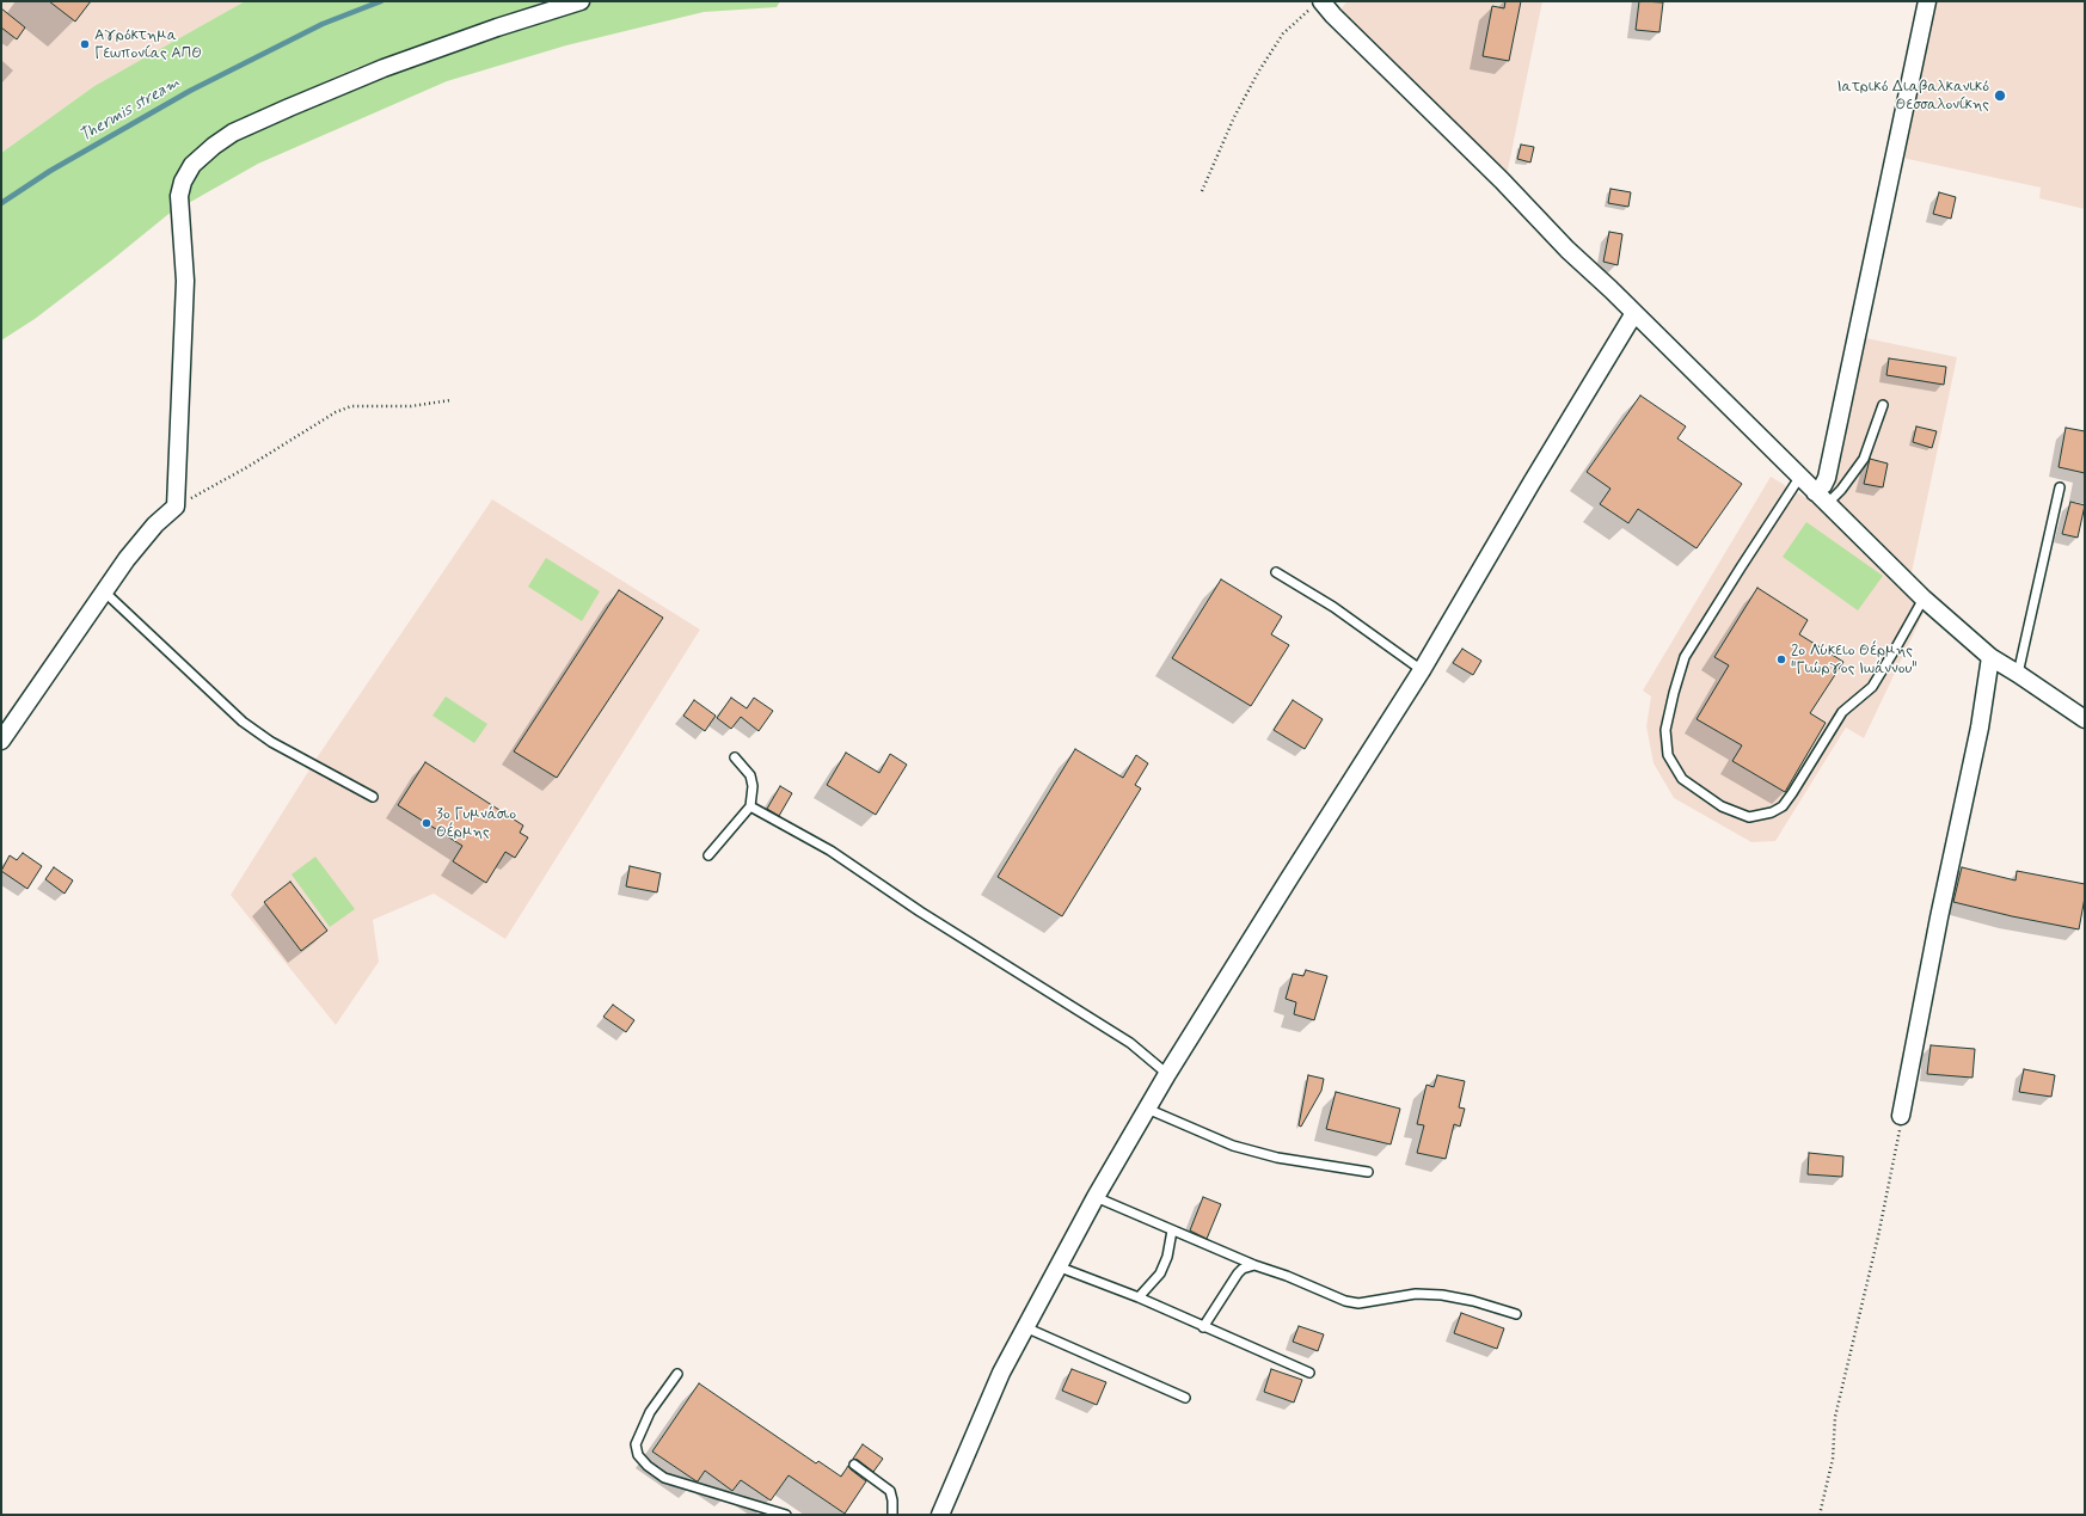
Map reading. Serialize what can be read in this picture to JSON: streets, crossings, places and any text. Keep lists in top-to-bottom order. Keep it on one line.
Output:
{"water":["Thermis stream"],"places":["Αγρόκτημα Γεωπονίας ΑΠΘ","Ιατρικό Διαβαλκανικό Θεσσαλονίκης","2ο Λύκειο Θέρμης \"Γιώργος Ιωάννου\"","3ο Γυμνάσιο Θέρμης"]}
